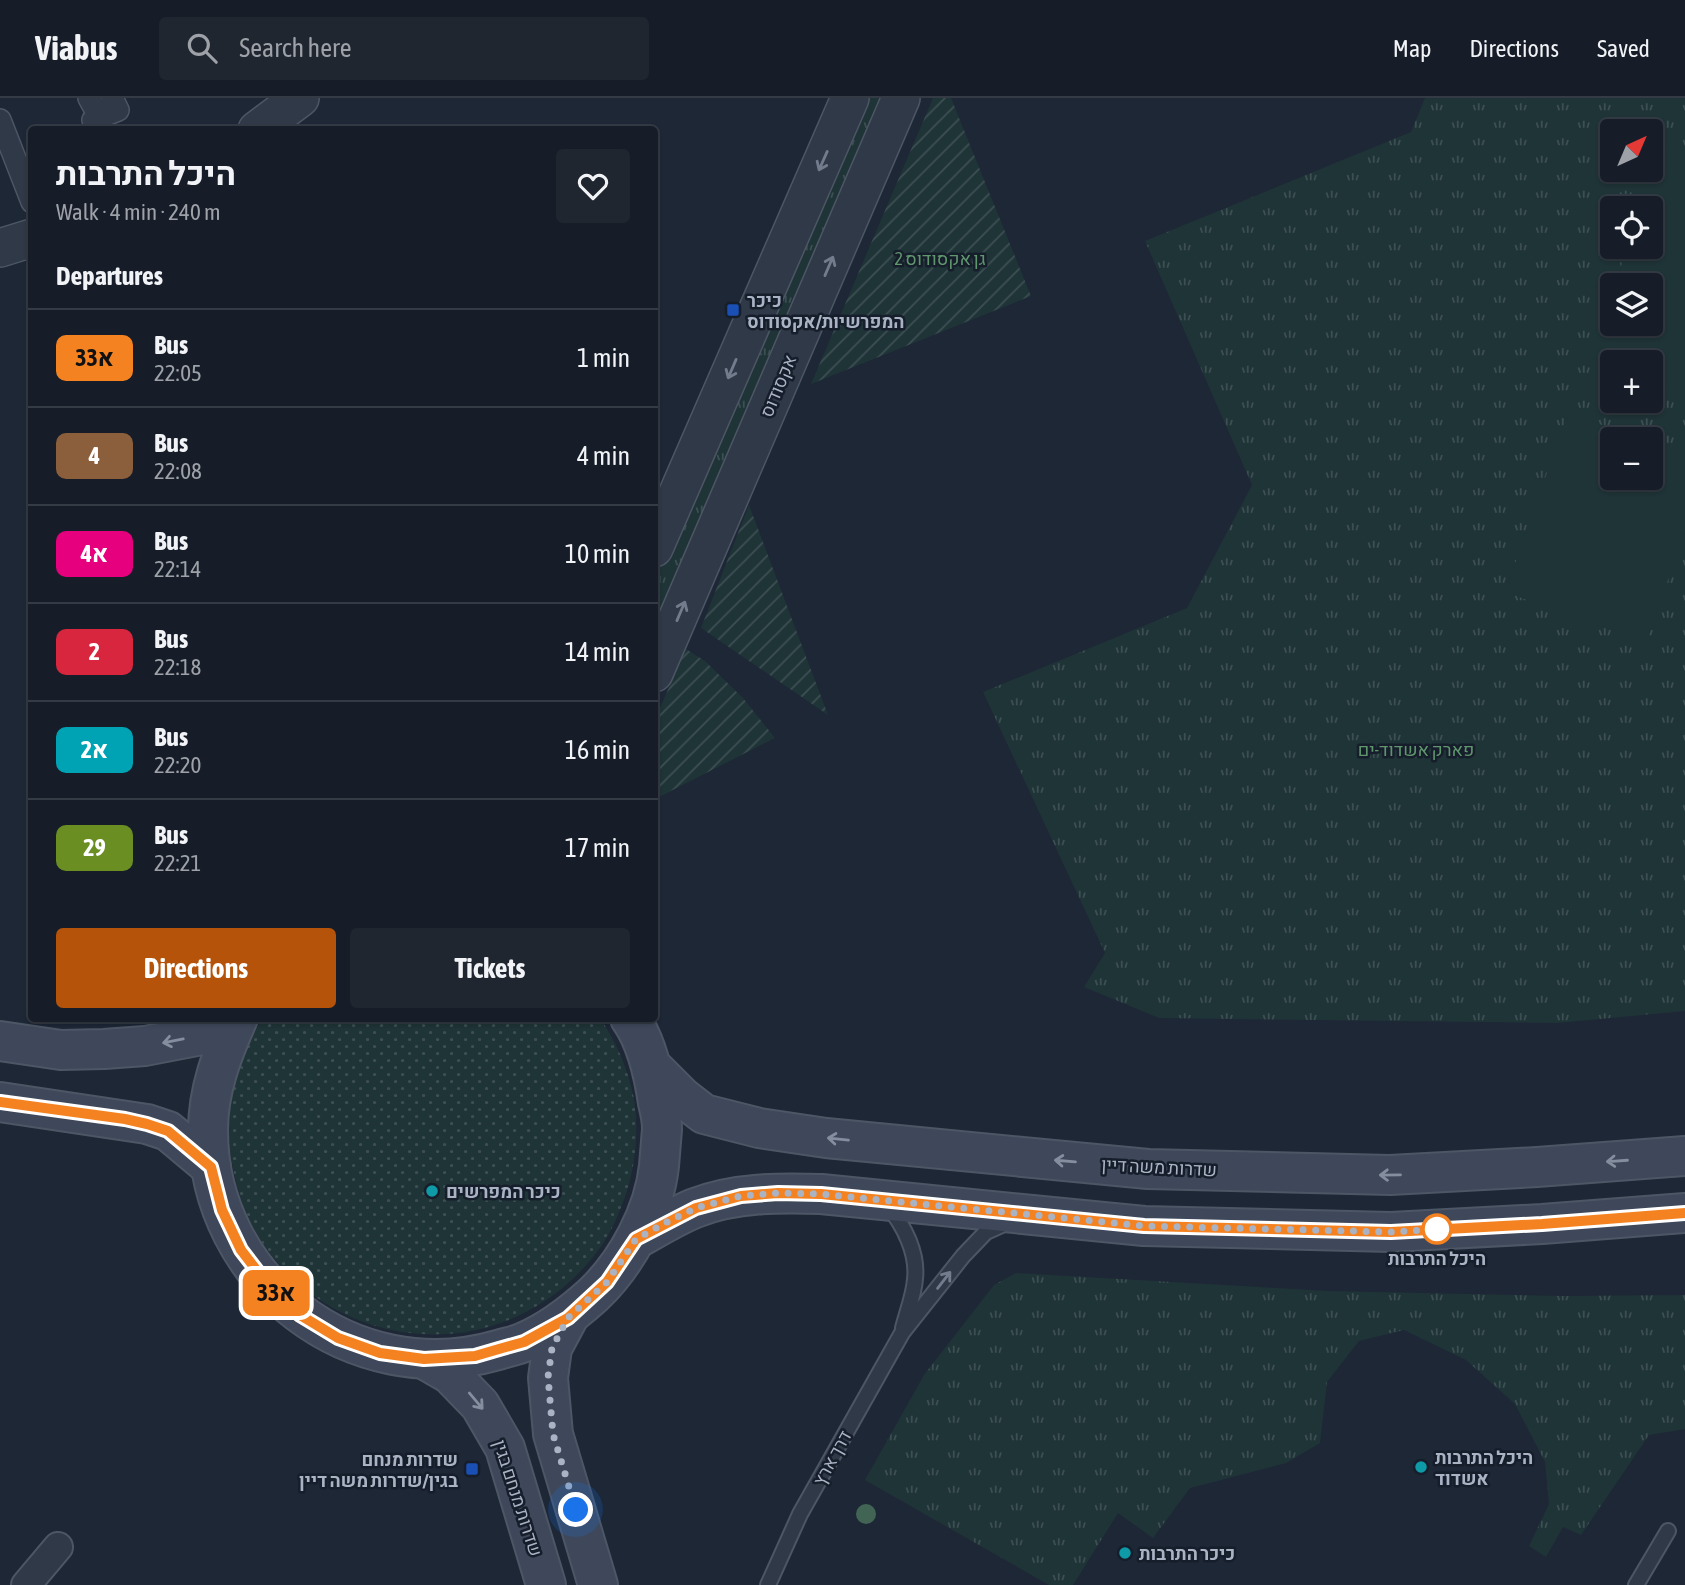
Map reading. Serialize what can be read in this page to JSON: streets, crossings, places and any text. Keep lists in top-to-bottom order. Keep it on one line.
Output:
{"streets":{"main road":["שדרות משה דיין","שדרות מנחם בגין"],"street":["אקסודוס"],"lane":["דרך ארץ"]},"one_way":["שדרות מנחם בגין"],"parks":["גן אקסודוס 2","פארק אשדוד-ים"],"places":{"transit":["כיכר המפרשיות/אקסודוס","שדרות מנחם בגין/שדרות משה דיין"],"other":["כיכר המפרשים","היכל התרבות","היכל התרבות אשדוד","כיכר התרבות"]},"lines":["bus line 33א"],"north":"top right","page":{"header":"Viabus","search":"Search here","nav":["Map","Directions","Saved"],"on_map":"33א","map_buttons":["+","−"],"heading":[["היכל התרבות","Walk · 4 min · 240 m"],"Departures"],"list":[{"mark":"33א","name":"Bus","note":"22:05","value":"1 min"},{"mark":"4","name":"Bus","note":"22:08","value":"4 min"},{"mark":"4א","name":"Bus","note":"22:14","value":"10 min"},{"mark":"2","name":"Bus","note":"22:18","value":"14 min"},{"mark":"2א","name":"Bus","note":"22:20","value":"16 min"},{"mark":"29","name":"Bus","note":"22:21","value":"17 min"}],"buttons":["Directions","Tickets"]}}
